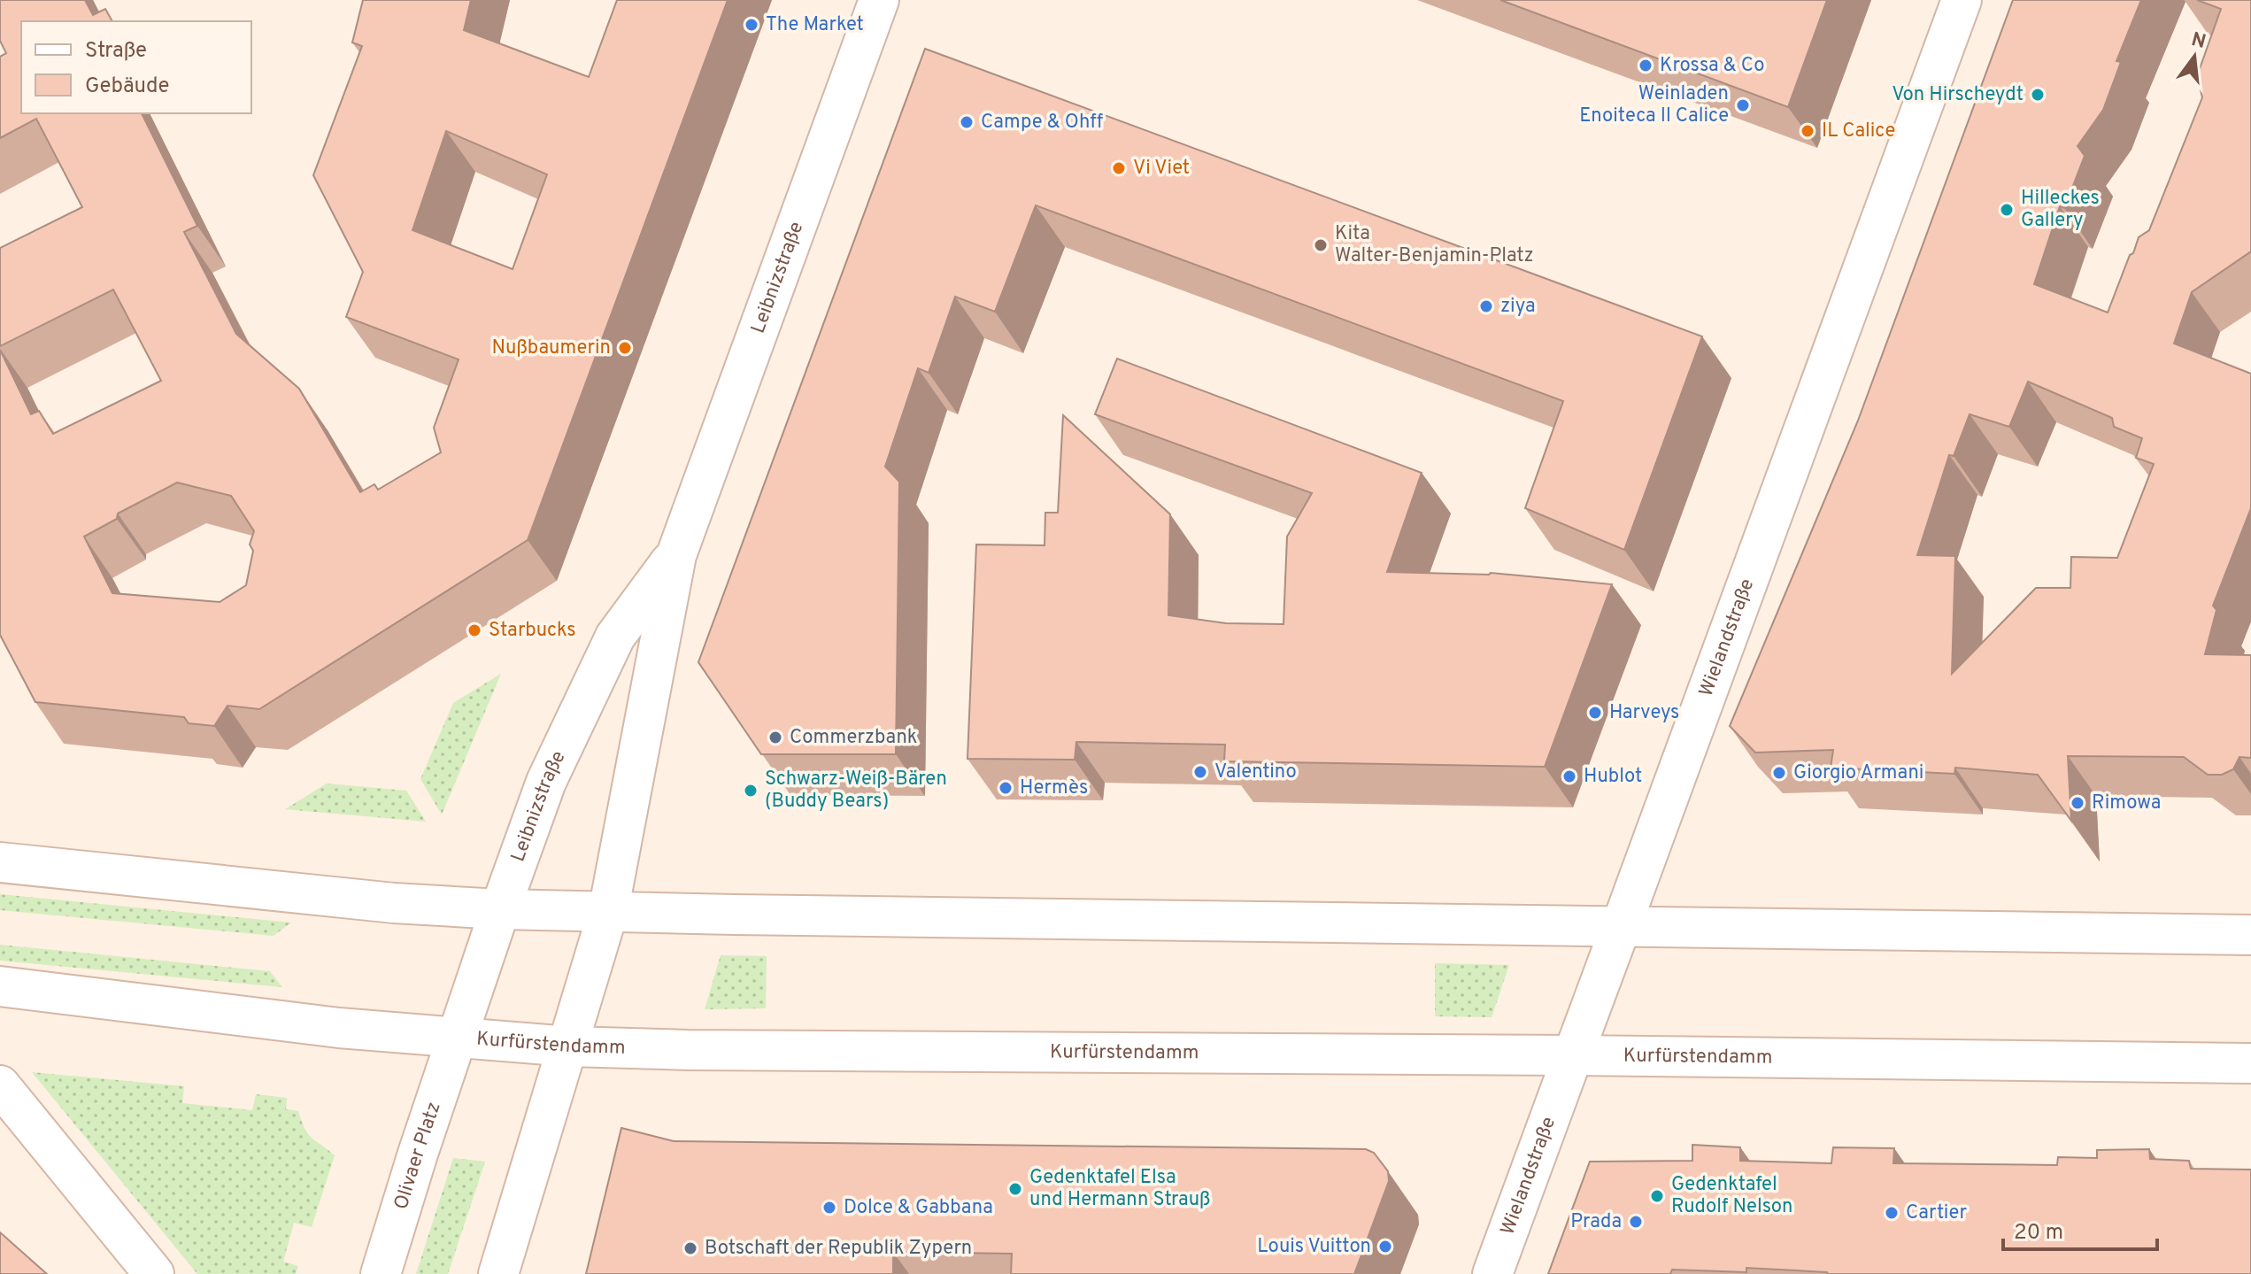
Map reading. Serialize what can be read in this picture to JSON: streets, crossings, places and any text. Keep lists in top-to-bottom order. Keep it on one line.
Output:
{"streets":{"main road":["Leibnizstraße","Wielandstraße","Kurfürstendamm","Olivaer Platz"]},"crossings":[["Leibnizstraße","Kurfürstendamm"],["Leibnizstraße","Olivaer Platz"],["Wielandstraße","Kurfürstendamm"],["Kurfürstendamm","Olivaer Platz"]],"places":["The Market","Krossa & Co","Von Hirscheydt","Weinladen Enoiteca Il Calice","Campe & Ohff","IL Calice","Vi Viet","Hilleckes Gallery","Kita Walter-Benjamin-Platz","ziya","Nußbaumerin","Starbucks","Harveys","Commerzbank","Valentino","Giorgio Armani","Hublot","Hermès","Schwarz-Weiß-Bären (Buddy Bears)","Rimowa","Gedenktafel Elsa und Hermann Strauß","Gedenktafel Rudolf Nelson","Dolce & Gabbana","Cartier","Prada","Louis Vuitton","Botschaft der Republik Zypern"],"legend":["Straße","Gebäude"],"scale_bar":"20 m","north":"top"}
